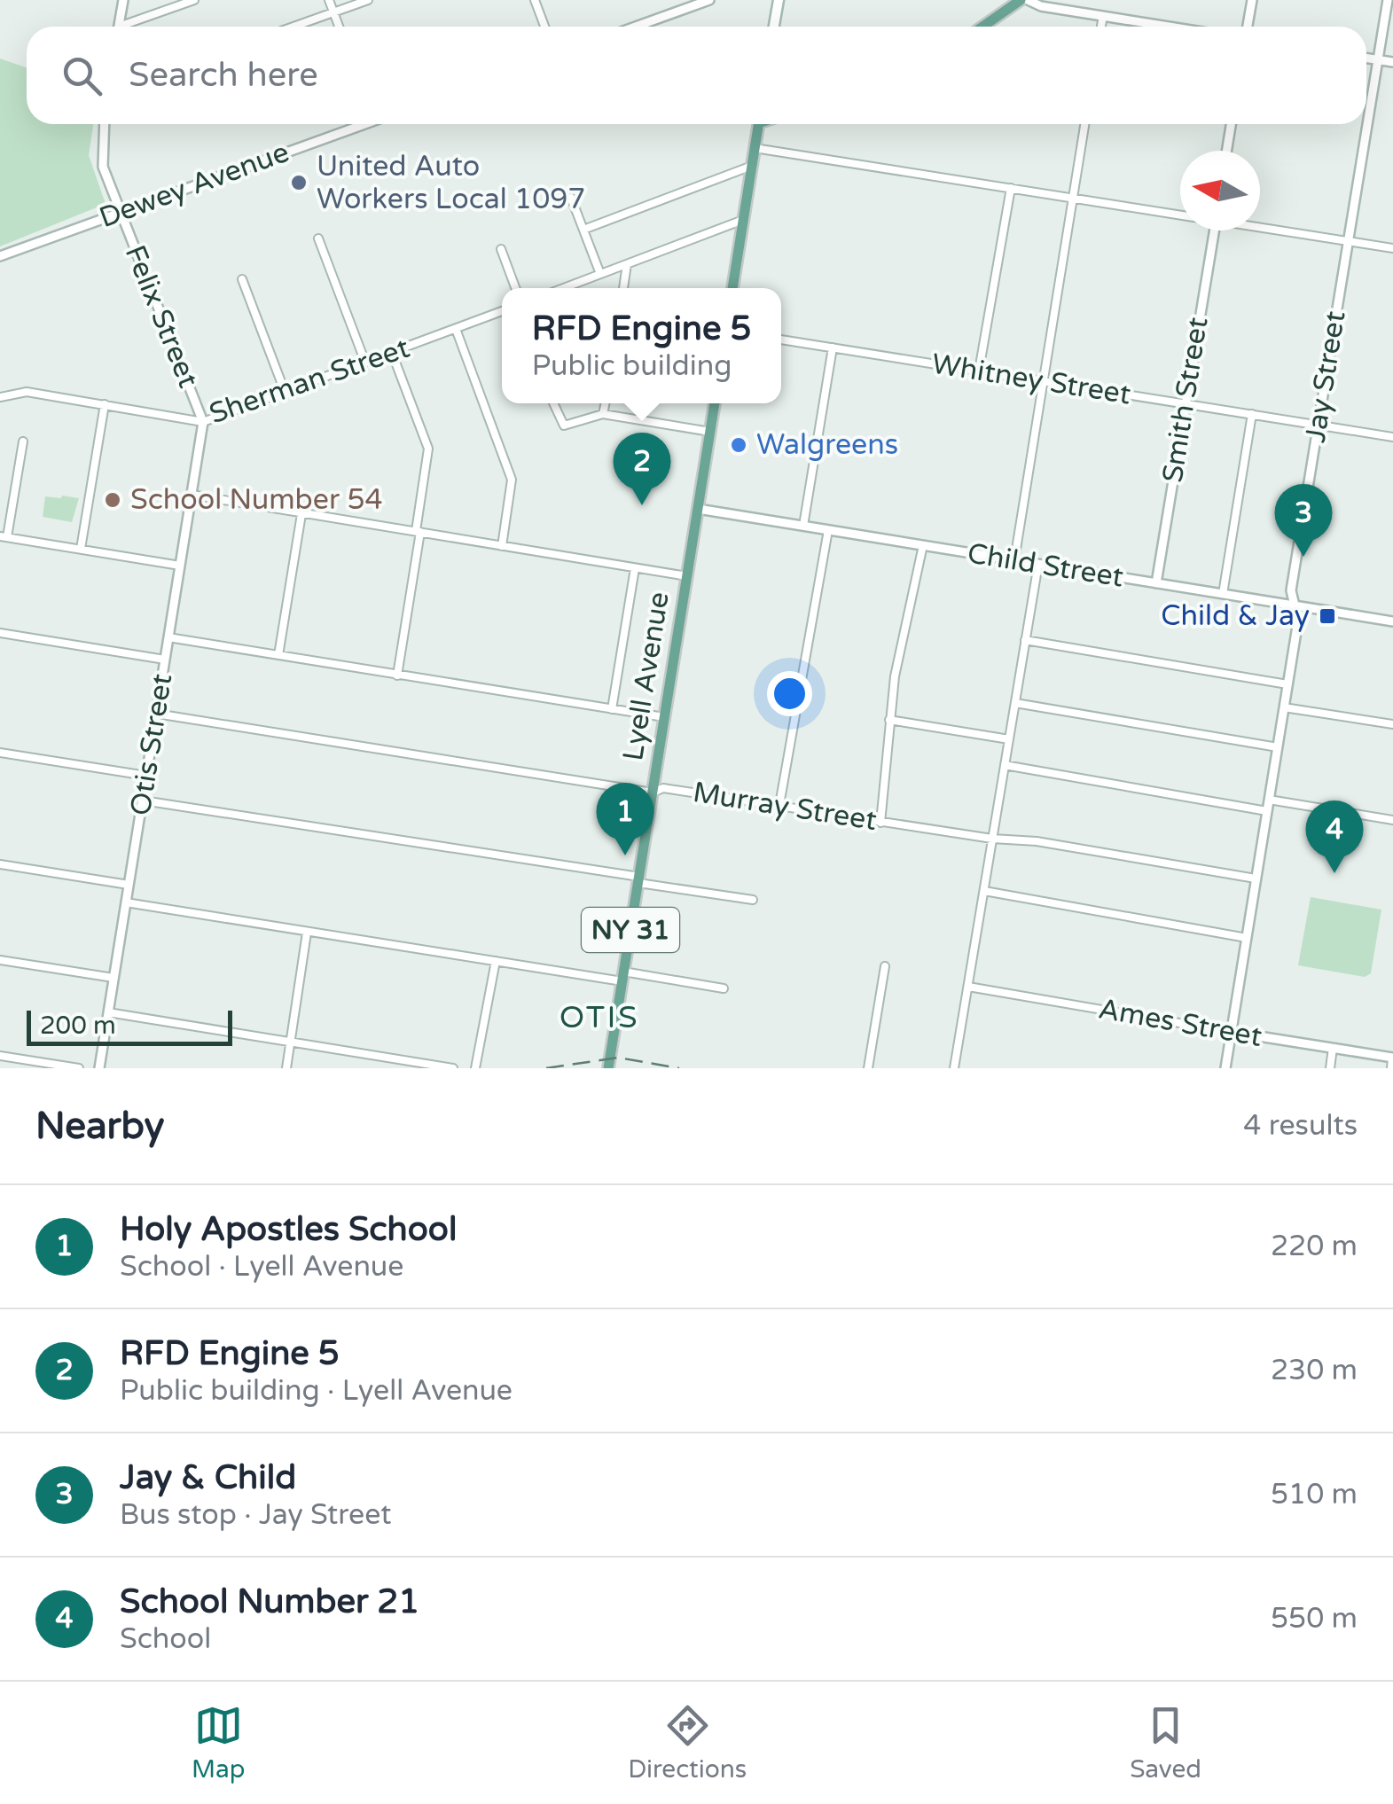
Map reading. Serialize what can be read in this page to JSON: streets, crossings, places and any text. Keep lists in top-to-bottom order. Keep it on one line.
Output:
{"streets":{"main road":["Lyell Avenue","NY 31"],"street":["Dewey Avenue","Felix Street","Jay Street","Whitney Street","Sherman Street","Smith Street","Child Street","Otis Street","Murray Street","Ames Street"]},"crossings":[["Dewey Avenue","Felix Street"],["Felix Street","Sherman Street"],["Felix Street","Otis Street"],["Jay Street","Whitney Street"],["Jay Street","Child Street"],["Jay Street","Murray Street"],["Jay Street","Ames Street"],["Whitney Street","Smith Street"],["Sherman Street","Otis Street"],["Smith Street","Child Street"],["Child Street","Lyell Avenue"],["Lyell Avenue","Murray Street"],["Otis Street","Murray Street"]],"districts":["OTIS"],"places":{"other":["United Auto Workers Local 1097","Walgreens","School Number 54"],"transit":["Child & Jay"]},"scale_bar":"200 m","north":"left","page":{"search":"Search here","popup":["RFD Engine 5","Public building"],"pins":["2","3","1","4"],"scale":"200 m","heading":["Nearby","4 results"],"list":[{"mark":"1","name":"Holy Apostles School","note":"School · Lyell Avenue","value":"220 m"},{"mark":"2","name":"RFD Engine 5","note":"Public building · Lyell Avenue","value":"230 m"},{"mark":"3","name":"Jay & Child","note":"Bus stop · Jay Street","value":"510 m"},{"mark":"4","name":"School Number 21","note":"School","value":"550 m"}],"nav":["Map","Directions","Saved"]}}
